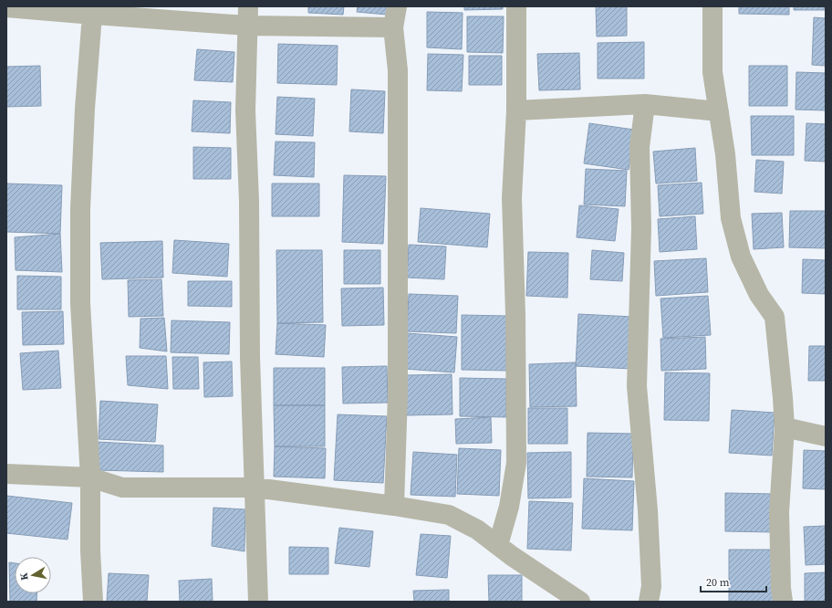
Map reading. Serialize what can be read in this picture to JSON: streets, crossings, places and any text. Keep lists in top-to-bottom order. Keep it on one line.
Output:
{"scale_bar":"20 m","north":"left"}
